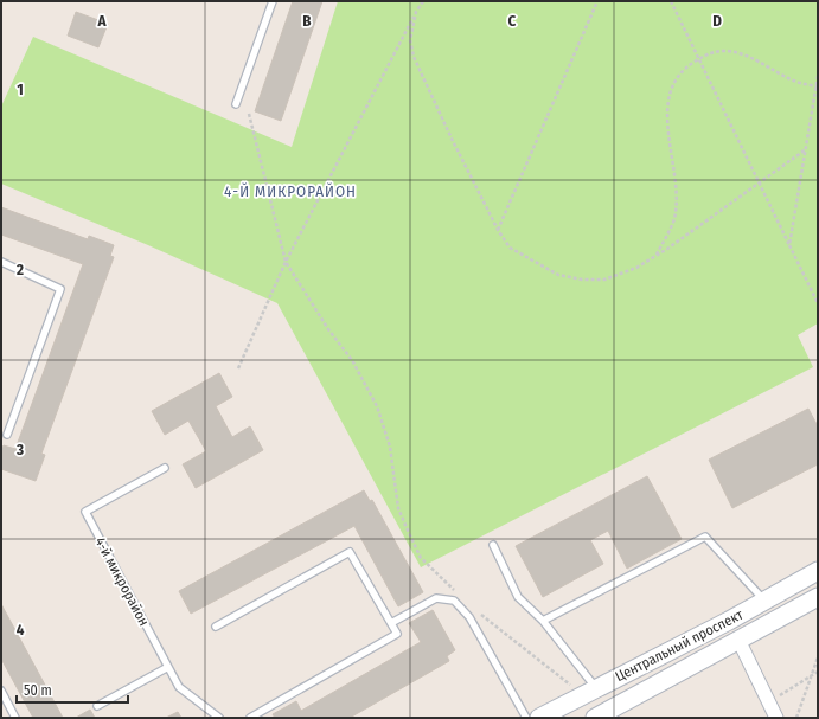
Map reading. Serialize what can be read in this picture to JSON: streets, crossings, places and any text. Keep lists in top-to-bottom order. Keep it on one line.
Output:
{"streets":{"main road":["Центральный проспект"],"lane":["4-й микрорайон"]},"districts":["4-Й МИКРОРАЙОН"],"scale_bar":"50 m","grid":{"columns":["A","B","C","D"],"rows":["1","2","3","4"]}}
